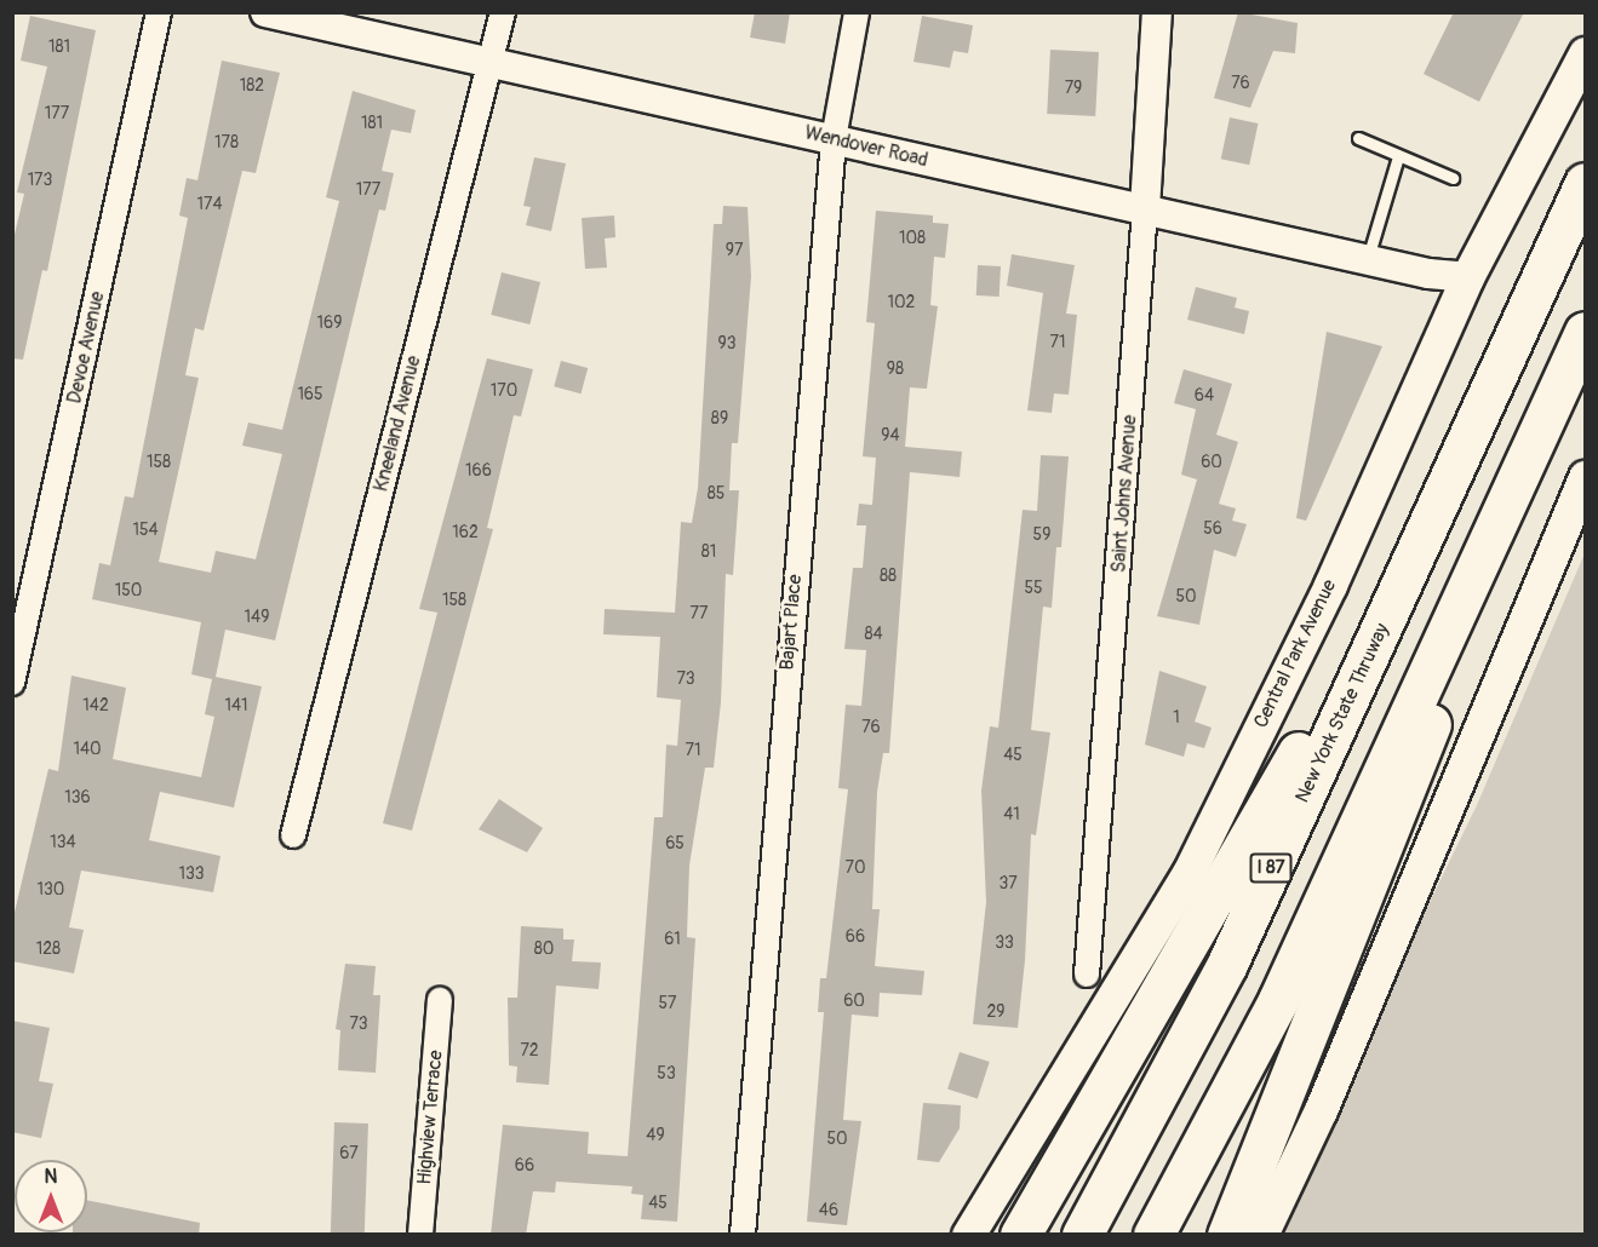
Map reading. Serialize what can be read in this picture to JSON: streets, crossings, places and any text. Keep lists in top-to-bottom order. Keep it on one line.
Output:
{"streets":{"highway":["New York State Thruway","I 87"],"main road":["Central Park Avenue"],"street":["Wendover Road","Devoe Avenue","Kneeland Avenue","Saint Johns Avenue","Bajart Place","Highview Terrace"]},"crossings":[["Wendover Road","Kneeland Avenue"],["Wendover Road","Saint Johns Avenue"],["Wendover Road","Bajart Place"],["Wendover Road","Central Park Avenue"]],"house_numbers":["181","76","182","79","177","181","178","173","177","174","108","97","102","169","71","93","98","170","165","64","89","94","158","60","166","85","56","154","162","59","81","88","55","150","50","158","77","149","84","73","142","141","1","76","140","71","45","136","41","134","65","70","133","37","130","66","61","33","128","80","60","57","29","73","72","53","49","50","67","66","45","46"],"north":"top"}
